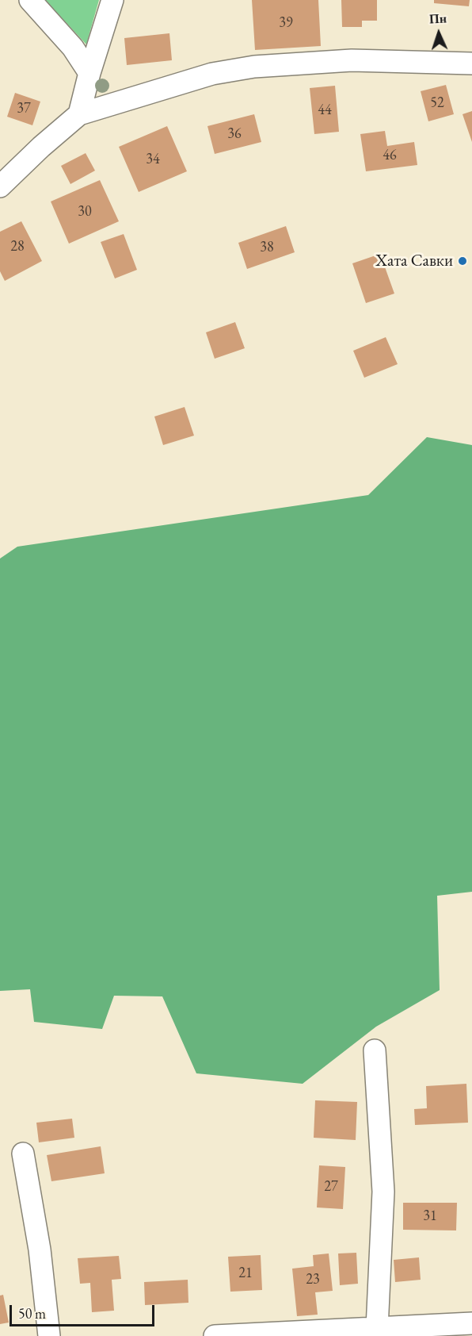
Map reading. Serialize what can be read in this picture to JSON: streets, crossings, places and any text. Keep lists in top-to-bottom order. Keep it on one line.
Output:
{"places":["Хата Савки"],"house_numbers":["39","52","37","44","36","46","34","30","28","38","27","31","21","23"],"scale_bar":"50 m","north":"top"}
